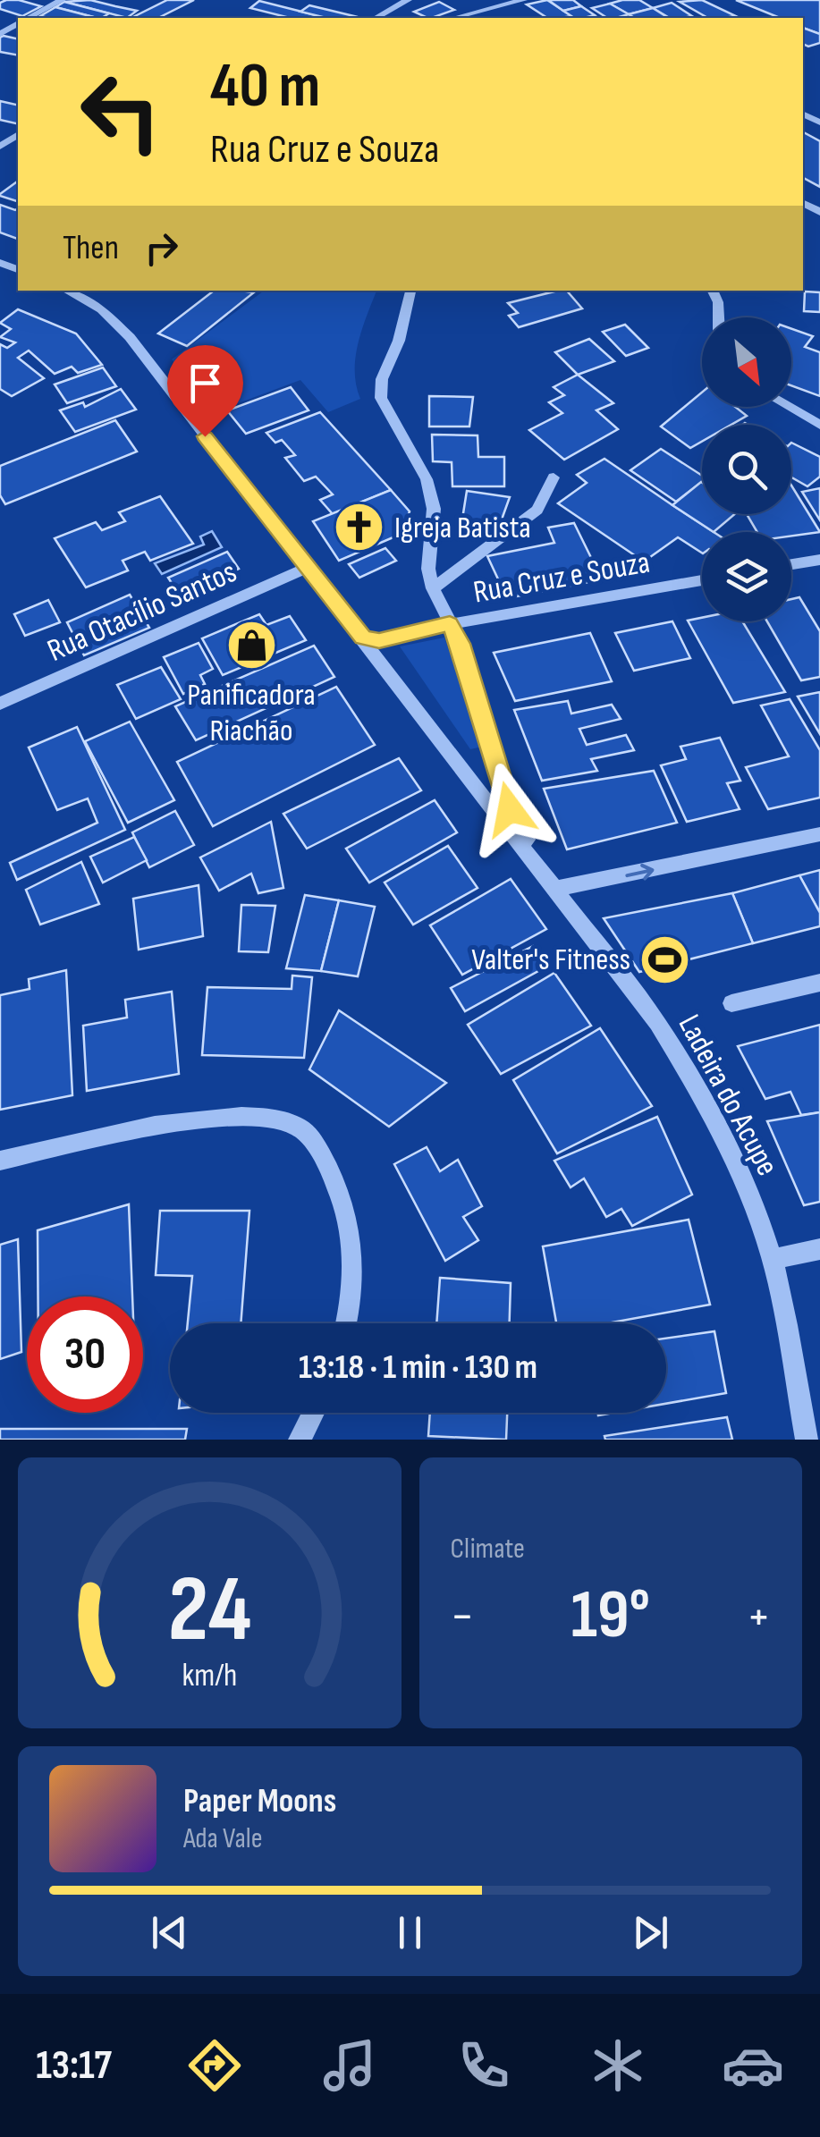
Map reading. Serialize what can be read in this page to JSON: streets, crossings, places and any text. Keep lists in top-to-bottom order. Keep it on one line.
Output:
{"streets":{"street":["Rua Cruz e Souza","Rua Otacílio Santos","Ladeira do Acupe"]},"crossings":[["Rua Cruz e Souza","Ladeira do Acupe"],["Rua Otacílio Santos","Ladeira do Acupe"]],"places":{"church":["Igreja Batista"],"shop":["Panificadora Riachão"],"sports":["Valter's Fitness"]},"north":"bottom right","page":{"turn":["40 m","Rua Cruz e Souza"],"then":"Then","limit":"30","trip":"13:18 · 1 min · 130 m","tile":"Climate","heat":["−","19°","+"],"song":["Paper Moons","Ada Vale"],"tabs":"13:17","gauge":["24","km/h"]}}
